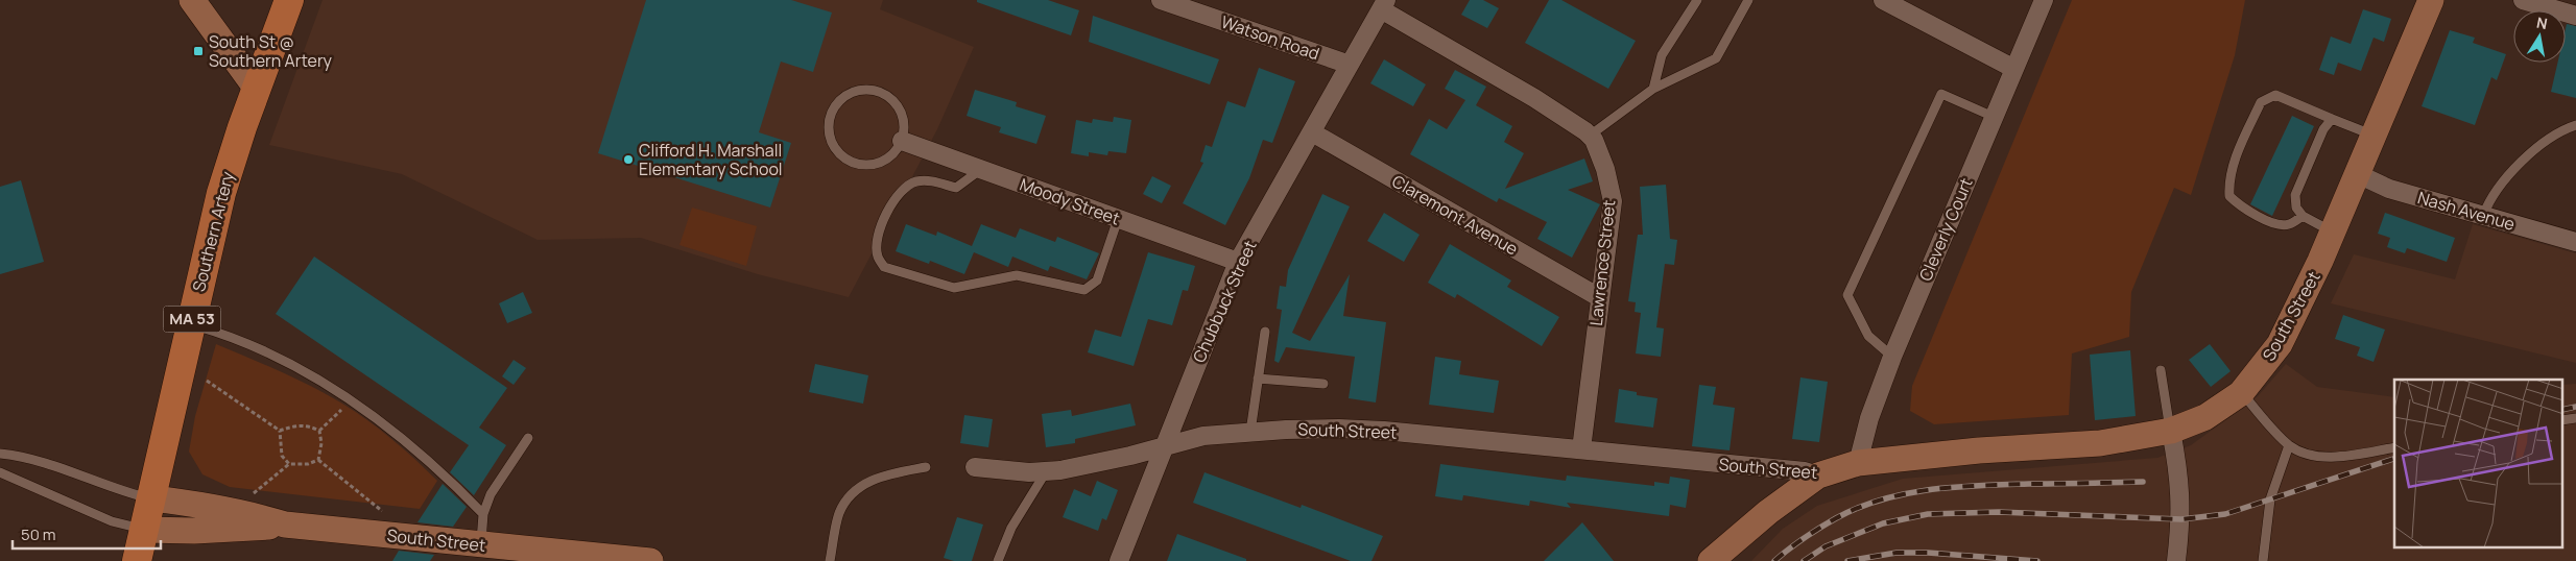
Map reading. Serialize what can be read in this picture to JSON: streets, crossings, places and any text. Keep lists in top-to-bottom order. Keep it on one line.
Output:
{"streets":{"main road":["Southern Artery","South Street","MA 53"],"street":["Watson Road","Moody Street","Nash Avenue","Claremont Avenue","Cleverly Court","Lawrence Street","Chubbuck Street"]},"crossings":[["Watson Road","Chubbuck Street"],["Moody Street","Chubbuck Street"],["Nash Avenue","South Street"],["Claremont Avenue","Lawrence Street"],["Claremont Avenue","Chubbuck Street"],["Cleverly Court","South Street"],["Southern Artery","South Street"],["Lawrence Street","Chubbuck Street"],["Lawrence Street","South Street"],["Chubbuck Street","South Street"]],"places":{"transit":["South St @ Southern Artery"],"other":["Clifford H. Marshall Elementary School"]},"scale_bar":"50 m","north":"top"}
